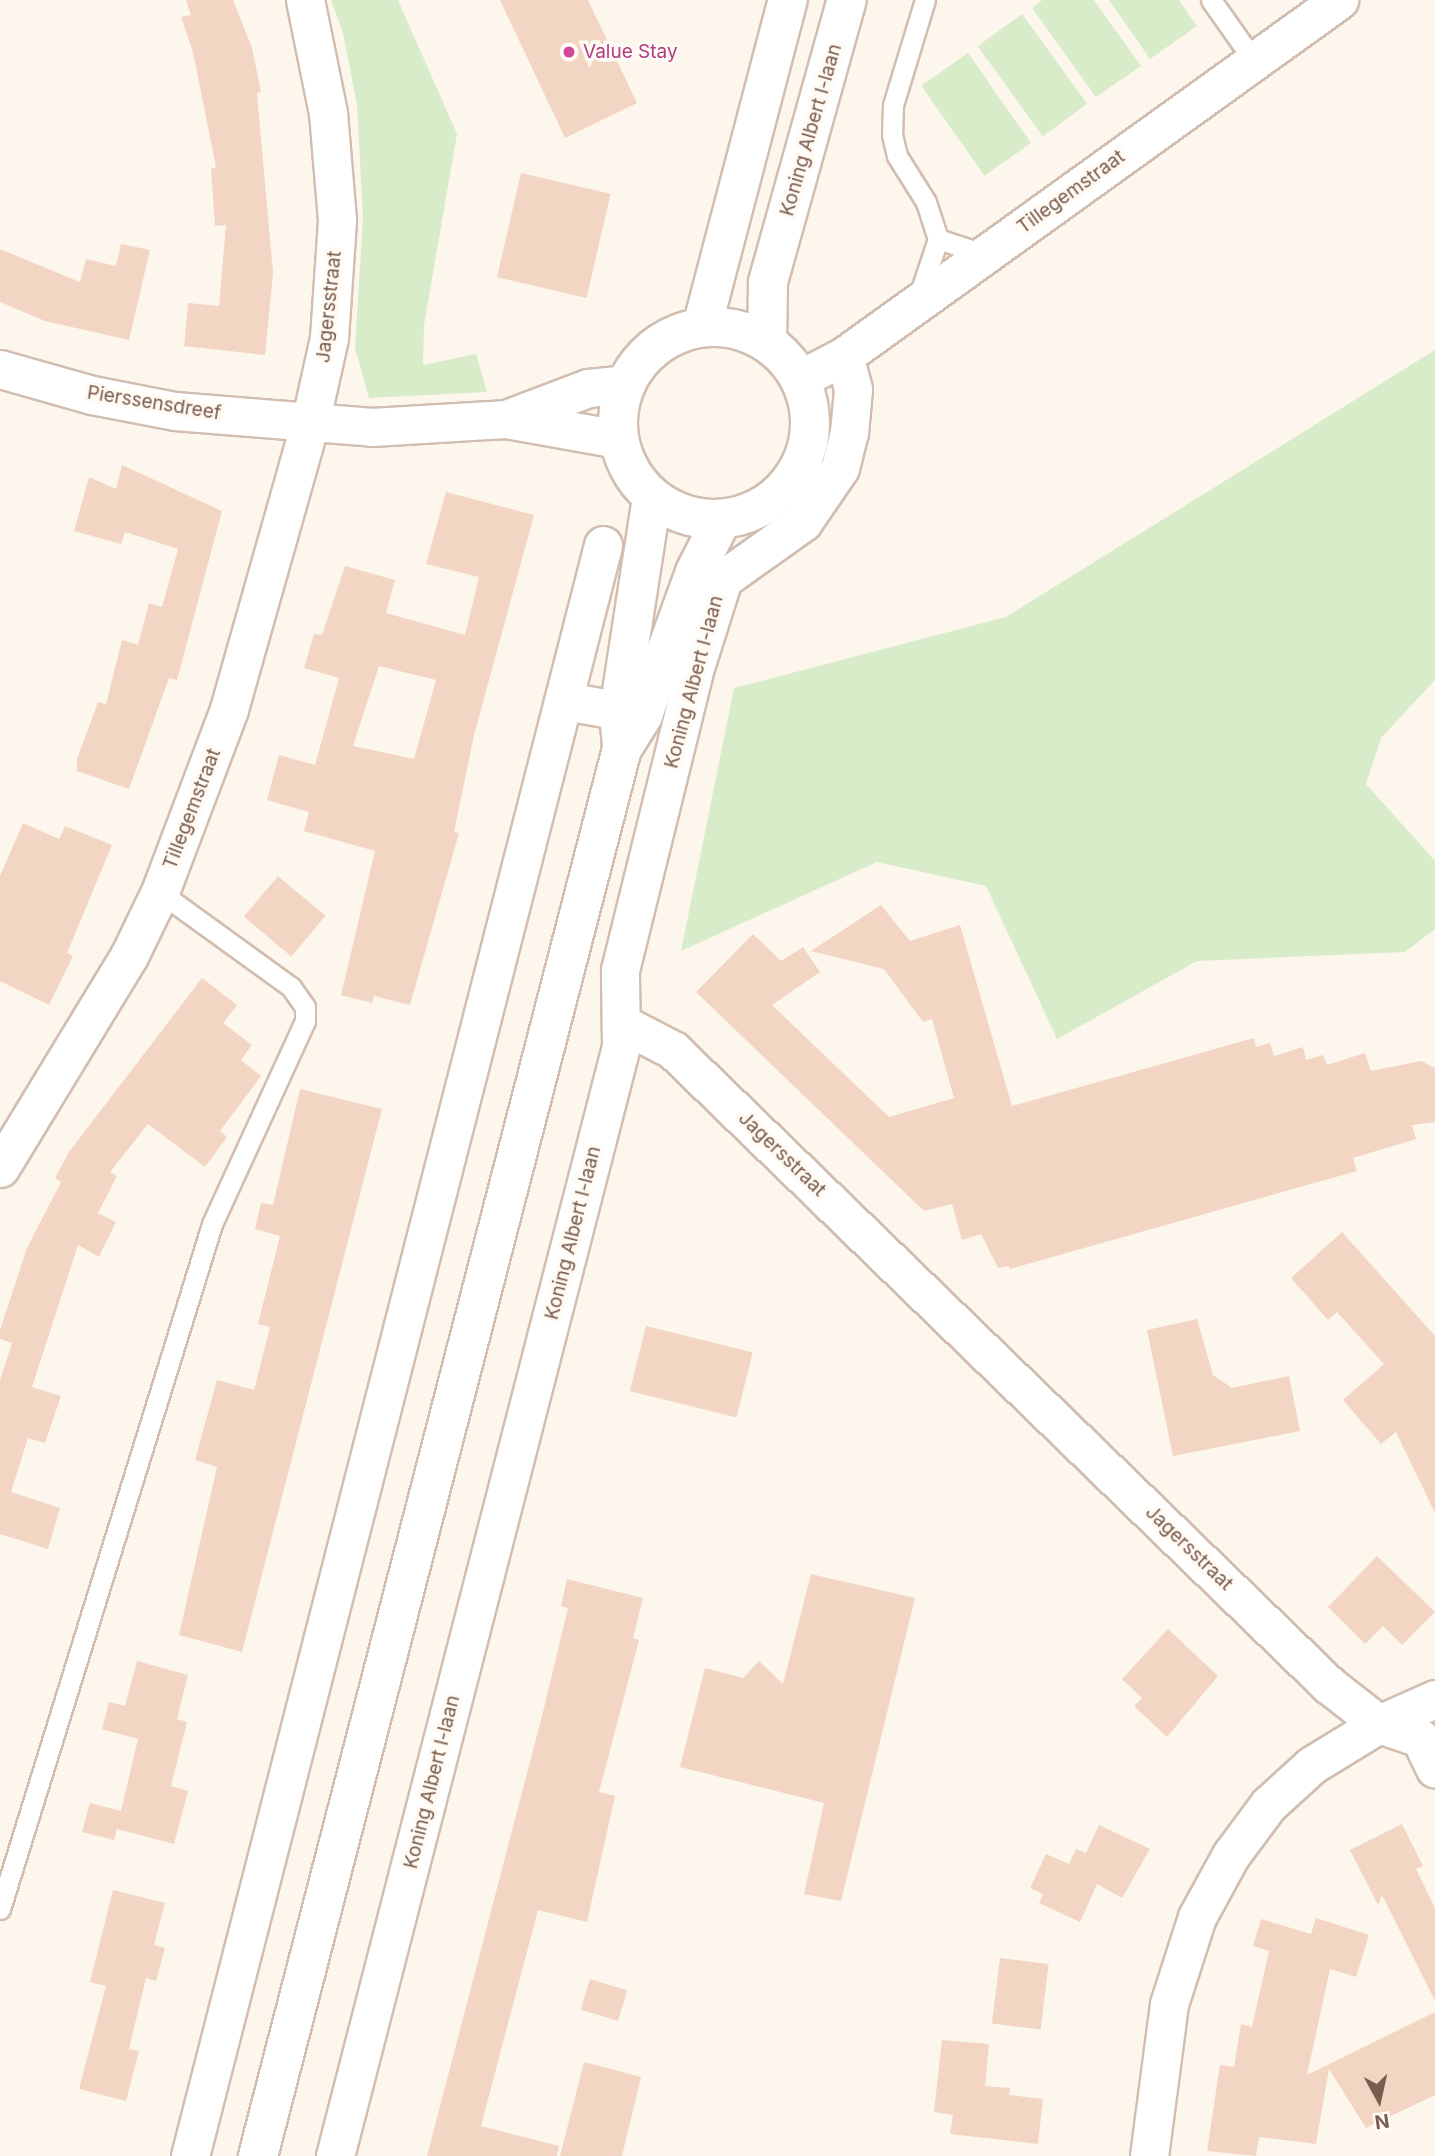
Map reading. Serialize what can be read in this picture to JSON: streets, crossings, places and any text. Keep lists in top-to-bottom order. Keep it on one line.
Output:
{"streets":{"main road":["Koning Albert I-laan"],"street":["Tillegemstraat","Jagersstraat","Pierssensdreef"]},"crossings":[["Koning Albert I-laan","Tillegemstraat"],["Koning Albert I-laan","Jagersstraat"],["Tillegemstraat","Jagersstraat"],["Tillegemstraat","Pierssensdreef"],["Jagersstraat","Pierssensdreef"]],"places":["Value Stay"],"north":"bottom"}
